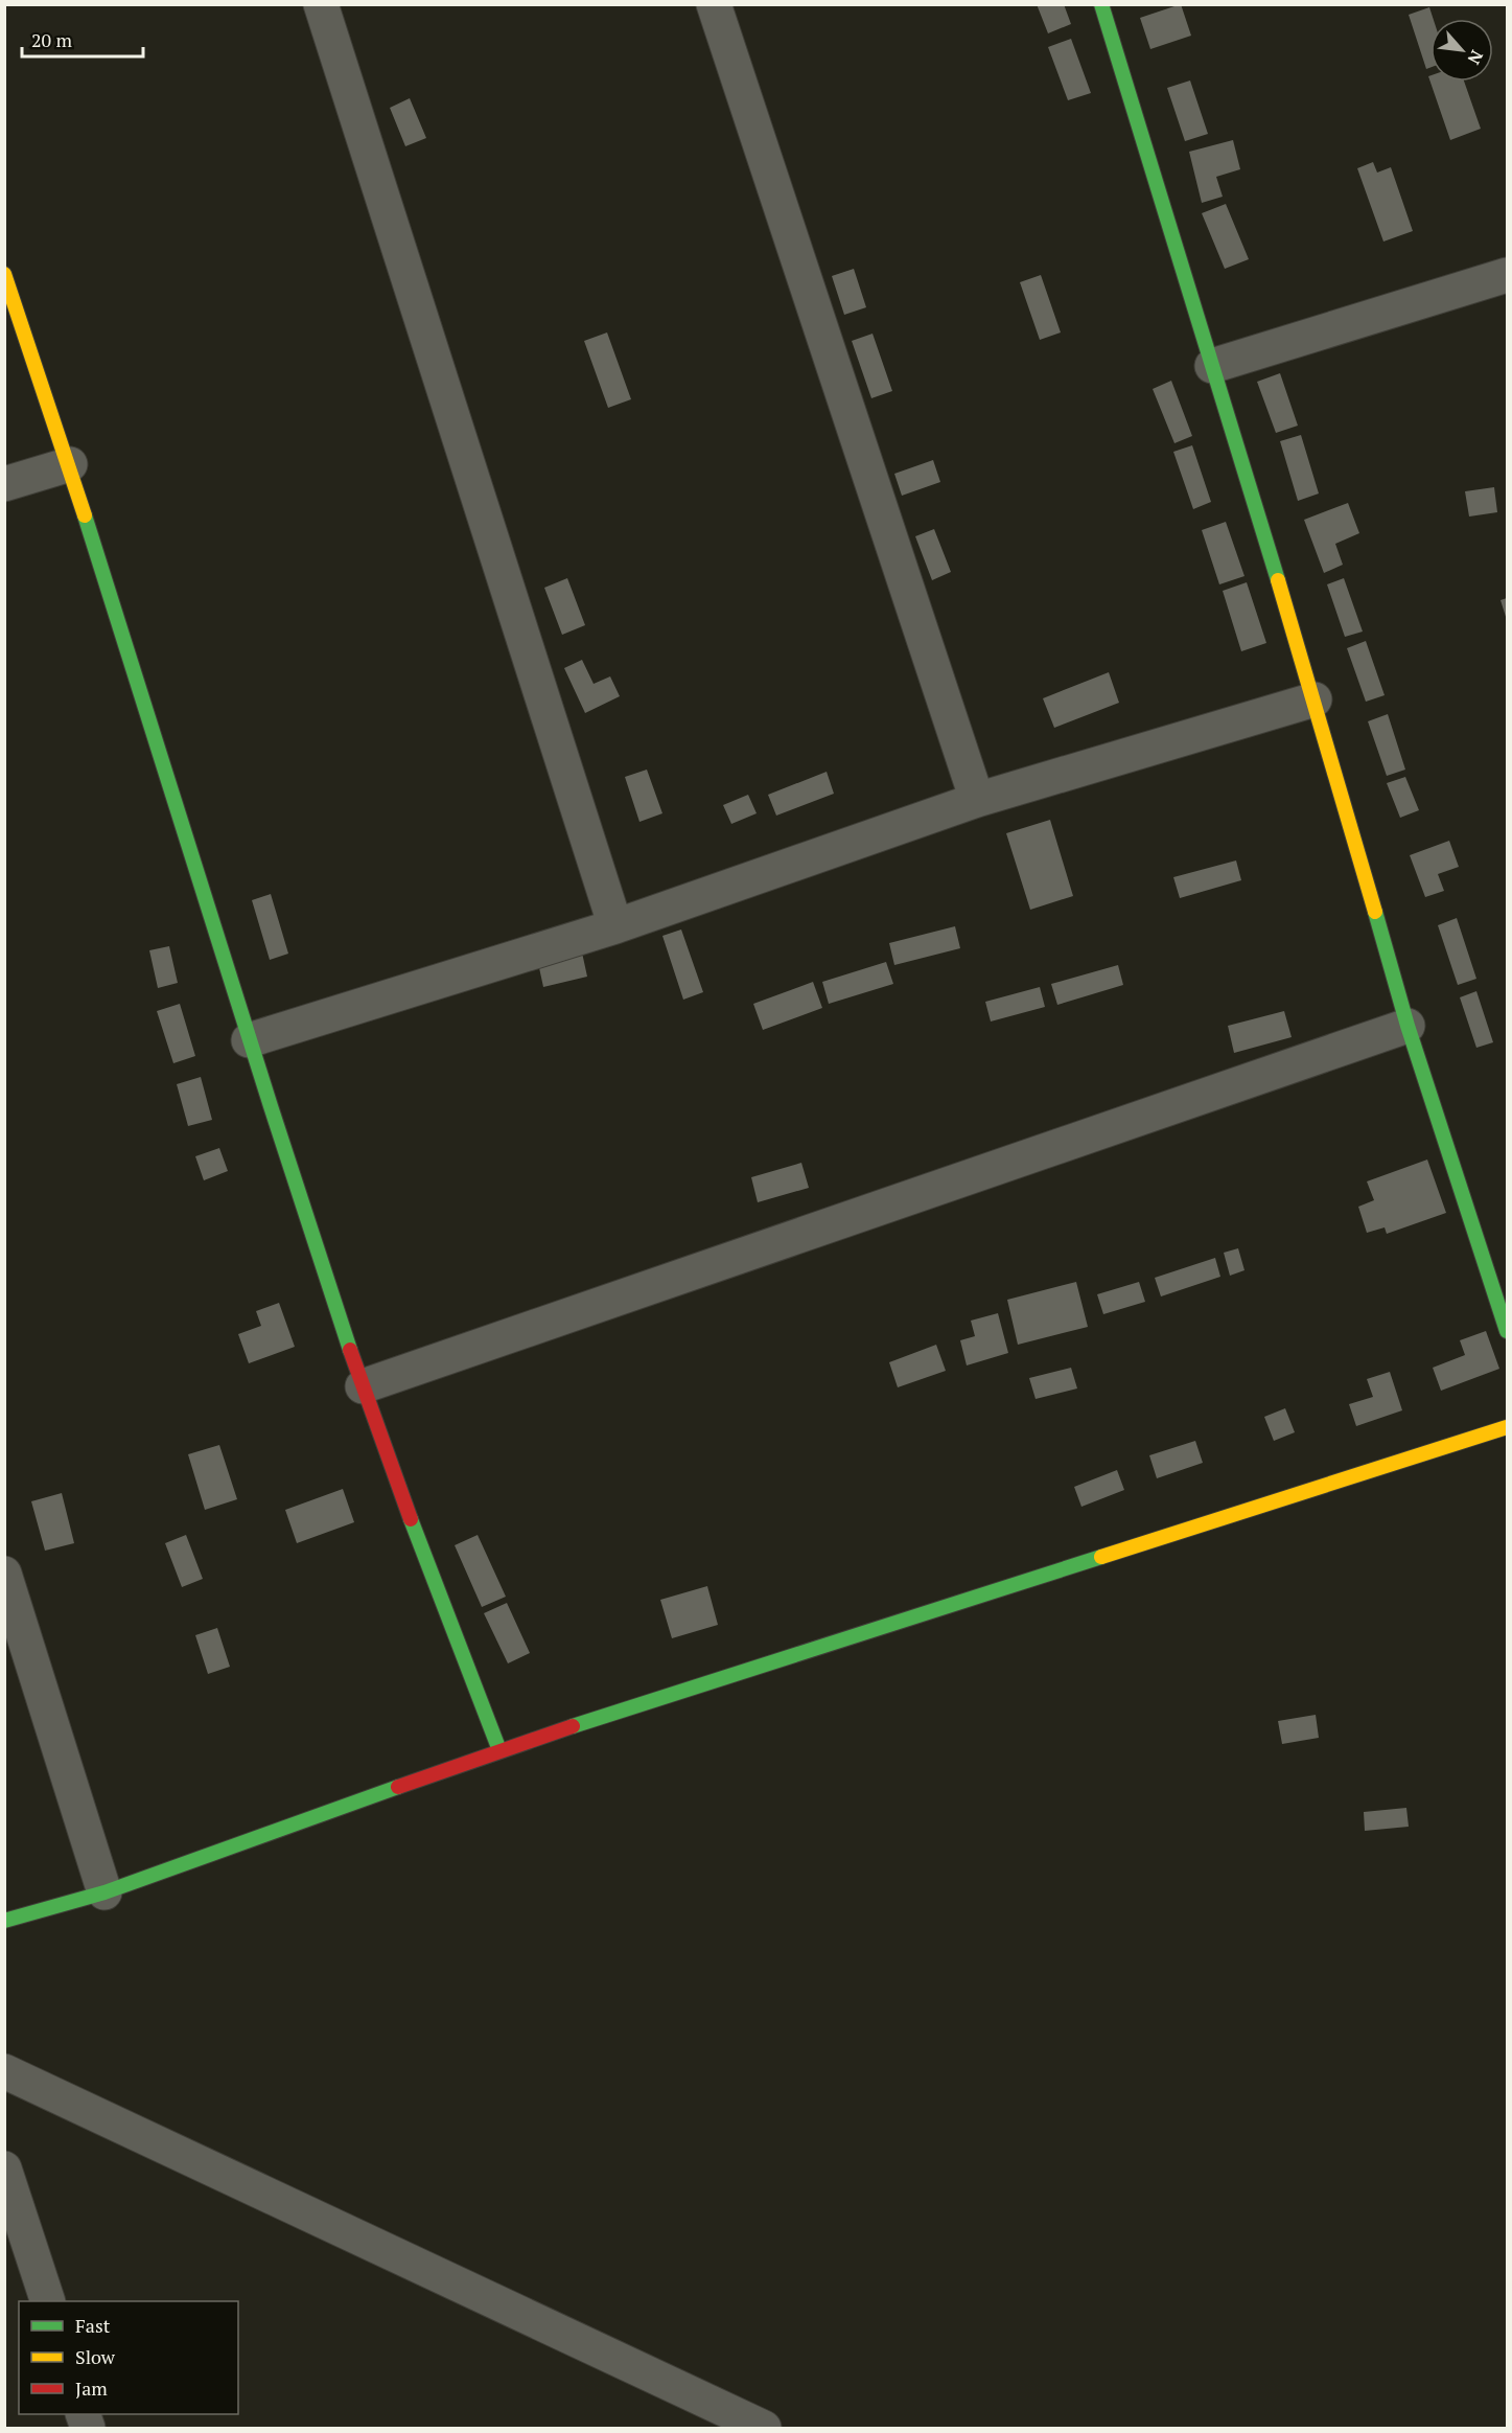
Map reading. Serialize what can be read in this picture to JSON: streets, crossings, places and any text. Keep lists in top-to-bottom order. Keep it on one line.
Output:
{"legend":["Fast","Slow","Jam"],"scale_bar":"20 m","north":"bottom right"}
